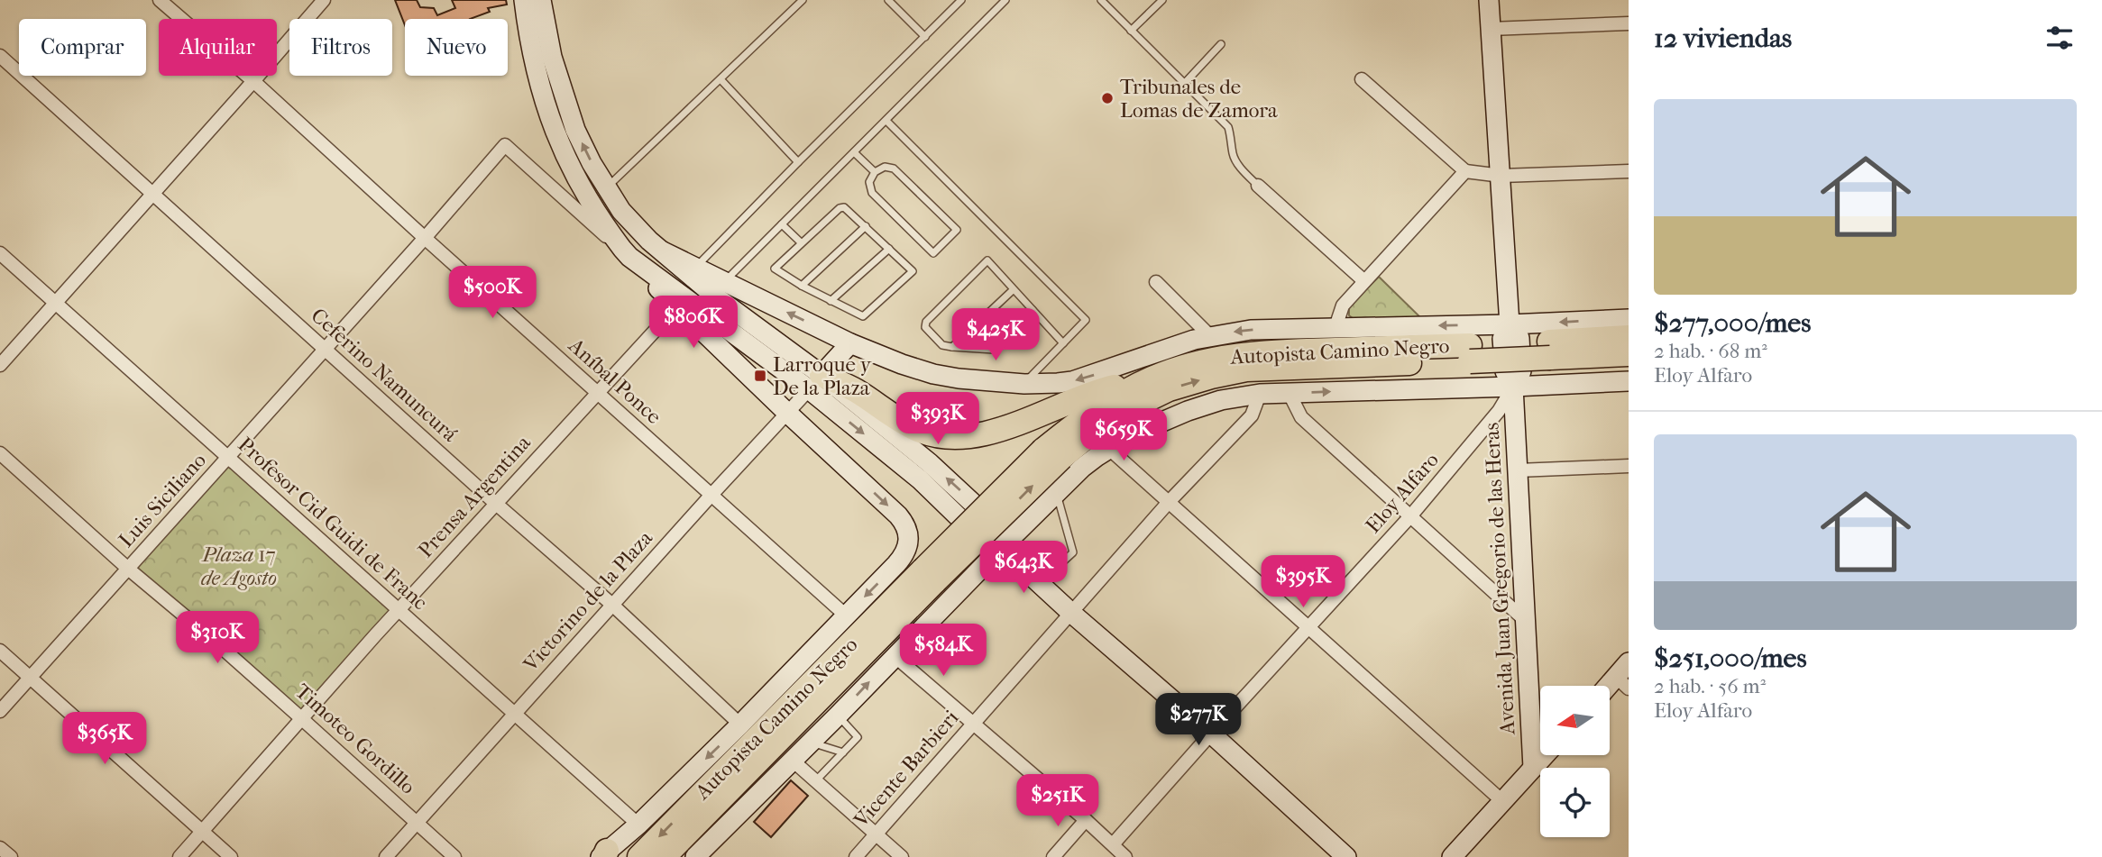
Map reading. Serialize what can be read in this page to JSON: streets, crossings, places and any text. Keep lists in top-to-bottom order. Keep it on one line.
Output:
{"streets":{"highway":["Autopista Camino Negro"],"street":["Ceferino Namuncurá","Aníbal Ponce","Eloy Alfaro","Prensa Argentina","Luis Siciliano","Profesor Cid Guidi de Franc","Avenida Juan Gregorio de las Heras","Victorino de la Plaza","Timoteo Gordillo","Vicente Barbieri"]},"crossings":[["Ceferino Namuncurá","Prensa Argentina"],["Ceferino Namuncurá","Luis Siciliano"],["Ceferino Namuncurá","Victorino de la Plaza"],["Aníbal Ponce","Prensa Argentina"],["Aníbal Ponce","Luis Siciliano"],["Aníbal Ponce","Victorino de la Plaza"],["Eloy Alfaro","Avenida Juan Gregorio de las Heras"],["Prensa Argentina","Profesor Cid Guidi de Franc"],["Prensa Argentina","Timoteo Gordillo"],["Luis Siciliano","Profesor Cid Guidi de Franc"],["Luis Siciliano","Timoteo Gordillo"],["Profesor Cid Guidi de Franc","Victorino de la Plaza"],["Victorino de la Plaza","Timoteo Gordillo"]],"parks":["Plaza 17 de Agosto"],"places":{"other":["Tribunales de Lomas de Zamora"],"transit":["Larroque y De la Plaza"]},"north":"left","page":{"heading":"12 viviendas","chip":["Comprar","Alquilar","Filtros","Nuevo"],"list":[{"name":"$277,000/mes","note":"2 hab. · 68 m² · Eloy Alfaro"},{"name":"$251,000/mes","note":"2 hab. · 56 m² · Eloy Alfaro"}],"price":["$500K","$806K","$425K","$393K","$659K","$643K","$395K","$310K","$584K","$277K","$365K","$251K"]}}
